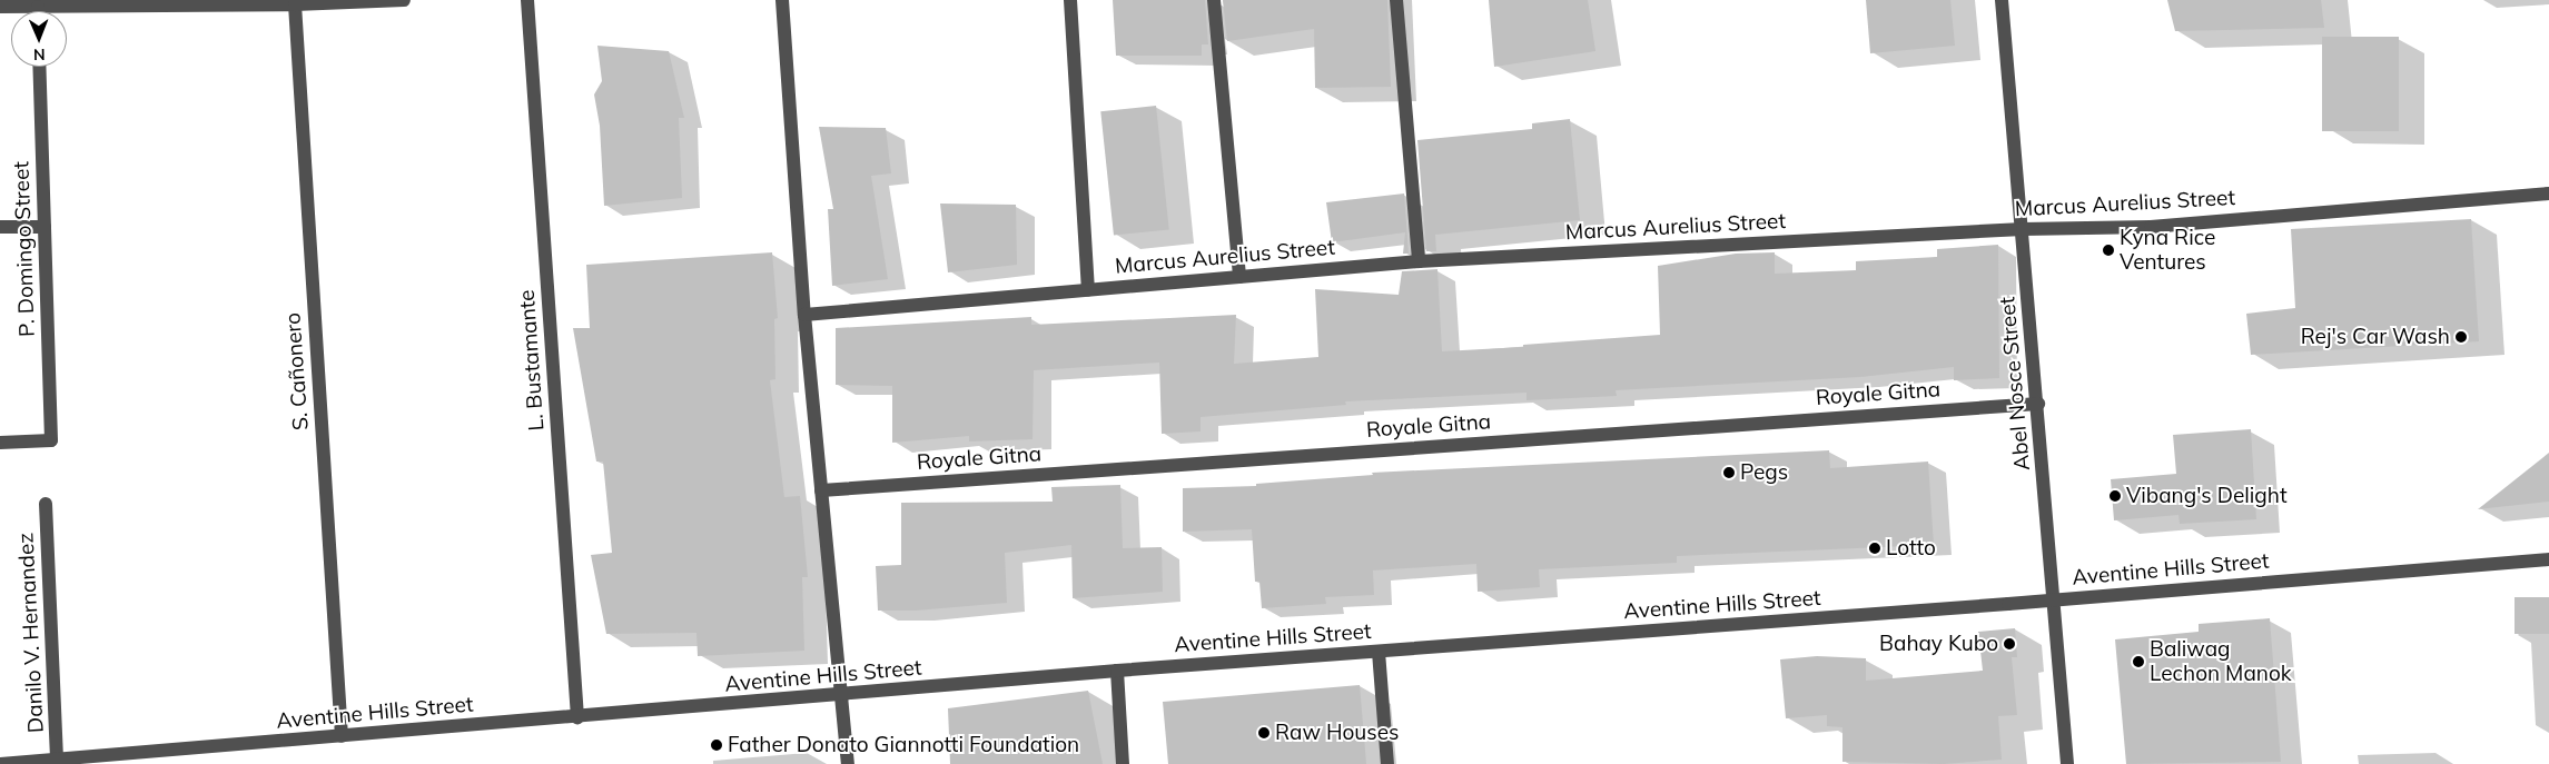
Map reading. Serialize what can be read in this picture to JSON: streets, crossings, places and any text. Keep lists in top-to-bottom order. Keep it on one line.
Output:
{"streets":{"street":["Marcus Aurelius Street","P. Domingo Street","L. Bustamante","S. Cañonero","Abel Nosce Street","Royale Gitna","Aventine Hills Street","Danilo V. Hernandez"]},"crossings":[["Marcus Aurelius Street","Abel Nosce Street"],["L. Bustamante","Aventine Hills Street"],["S. Cañonero","Aventine Hills Street"],["Abel Nosce Street","Royale Gitna"],["Abel Nosce Street","Aventine Hills Street"],["Aventine Hills Street","Danilo V. Hernandez"]],"places":["Kyna Rice Ventures","Rej's Car Wash","Pegs","Vibang's Delight","Lotto","Bahay Kubo","Baliwag Lechon Manok","Raw Houses","Father Donato Giannotti Foundation"],"north":"bottom"}
